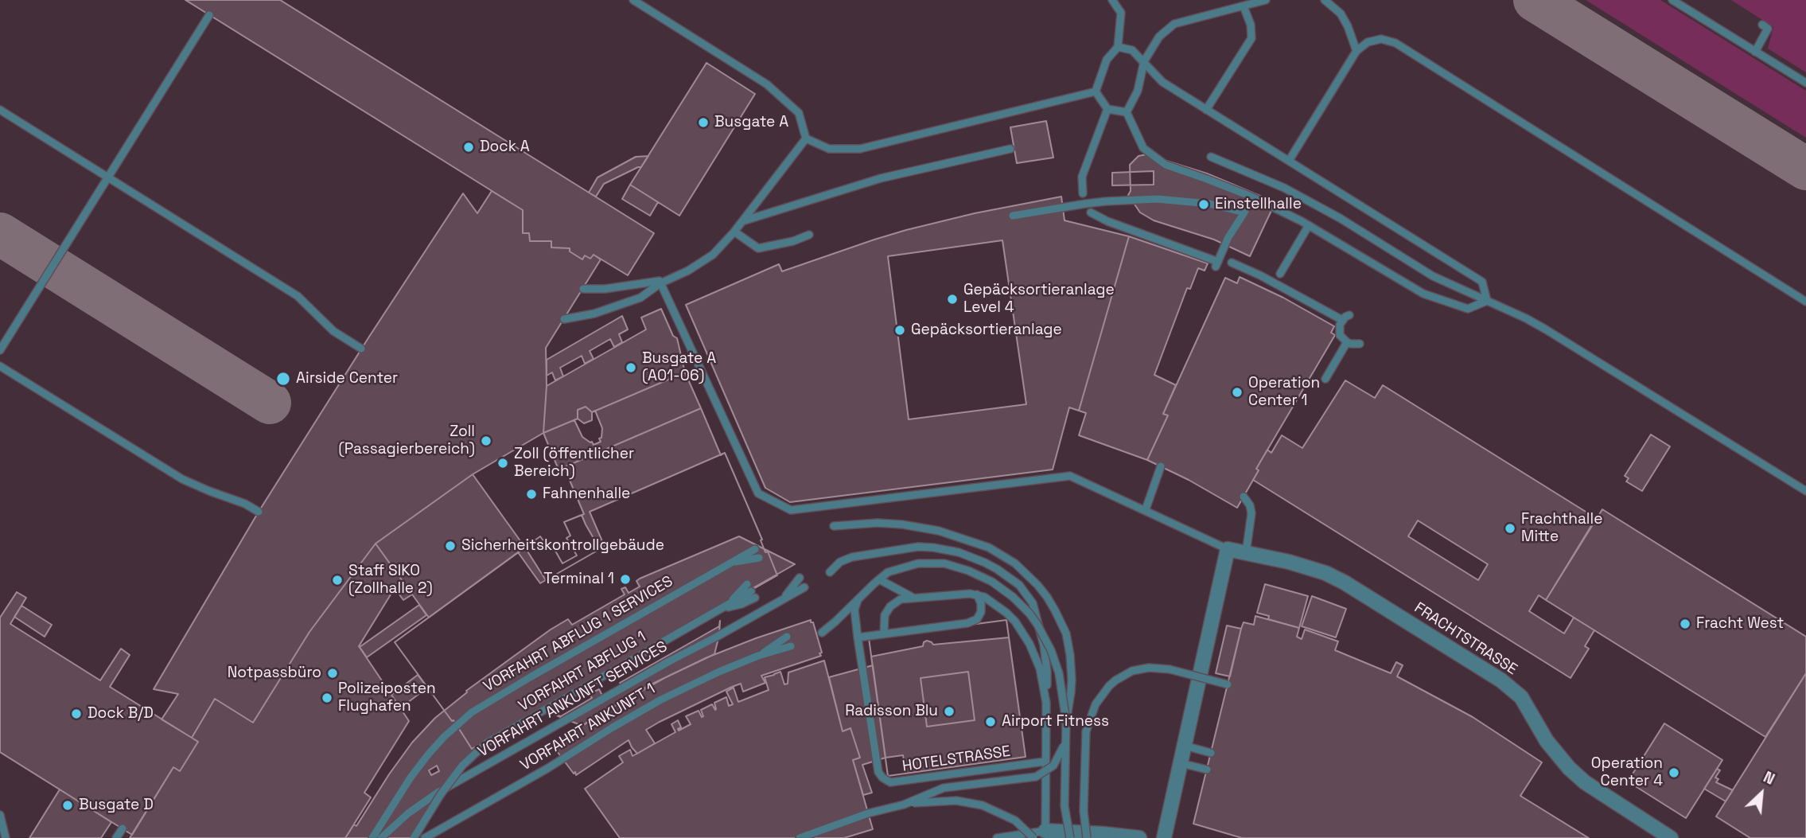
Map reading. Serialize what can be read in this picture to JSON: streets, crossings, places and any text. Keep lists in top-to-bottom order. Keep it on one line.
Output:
{"streets":{"street":["FRACHTSTRASSE"],"lane":["VORFAHRT ABFLUG 1 SERVICES","VORFAHRT ABFLUG 1","VORFAHRT ANKUNFT SERVICES","VORFAHRT ANKUNFT 1","HOTELSTRASSE"]},"places":["Busgate A","Dock A","Einstellhalle","Gepäcksortieranlage Level 4","Gepäcksortieranlage","Busgate A (A01-06)","Airside Center","Operation Center 1","Zoll (Passagierbereich)","Zoll (öffentlicher Bereich)","Fahnenhalle","Frachthalle Mitte","Sicherheitskontrollgebäude","Terminal 1","Staff SIKO (Zollhalle 2)","Fracht West","Notpassbüro","Polizeiposten Flughafen","Radisson Blu","Dock B/D","Airport Fitness","Operation Center 4","Busgate D"],"north":"top right"}
